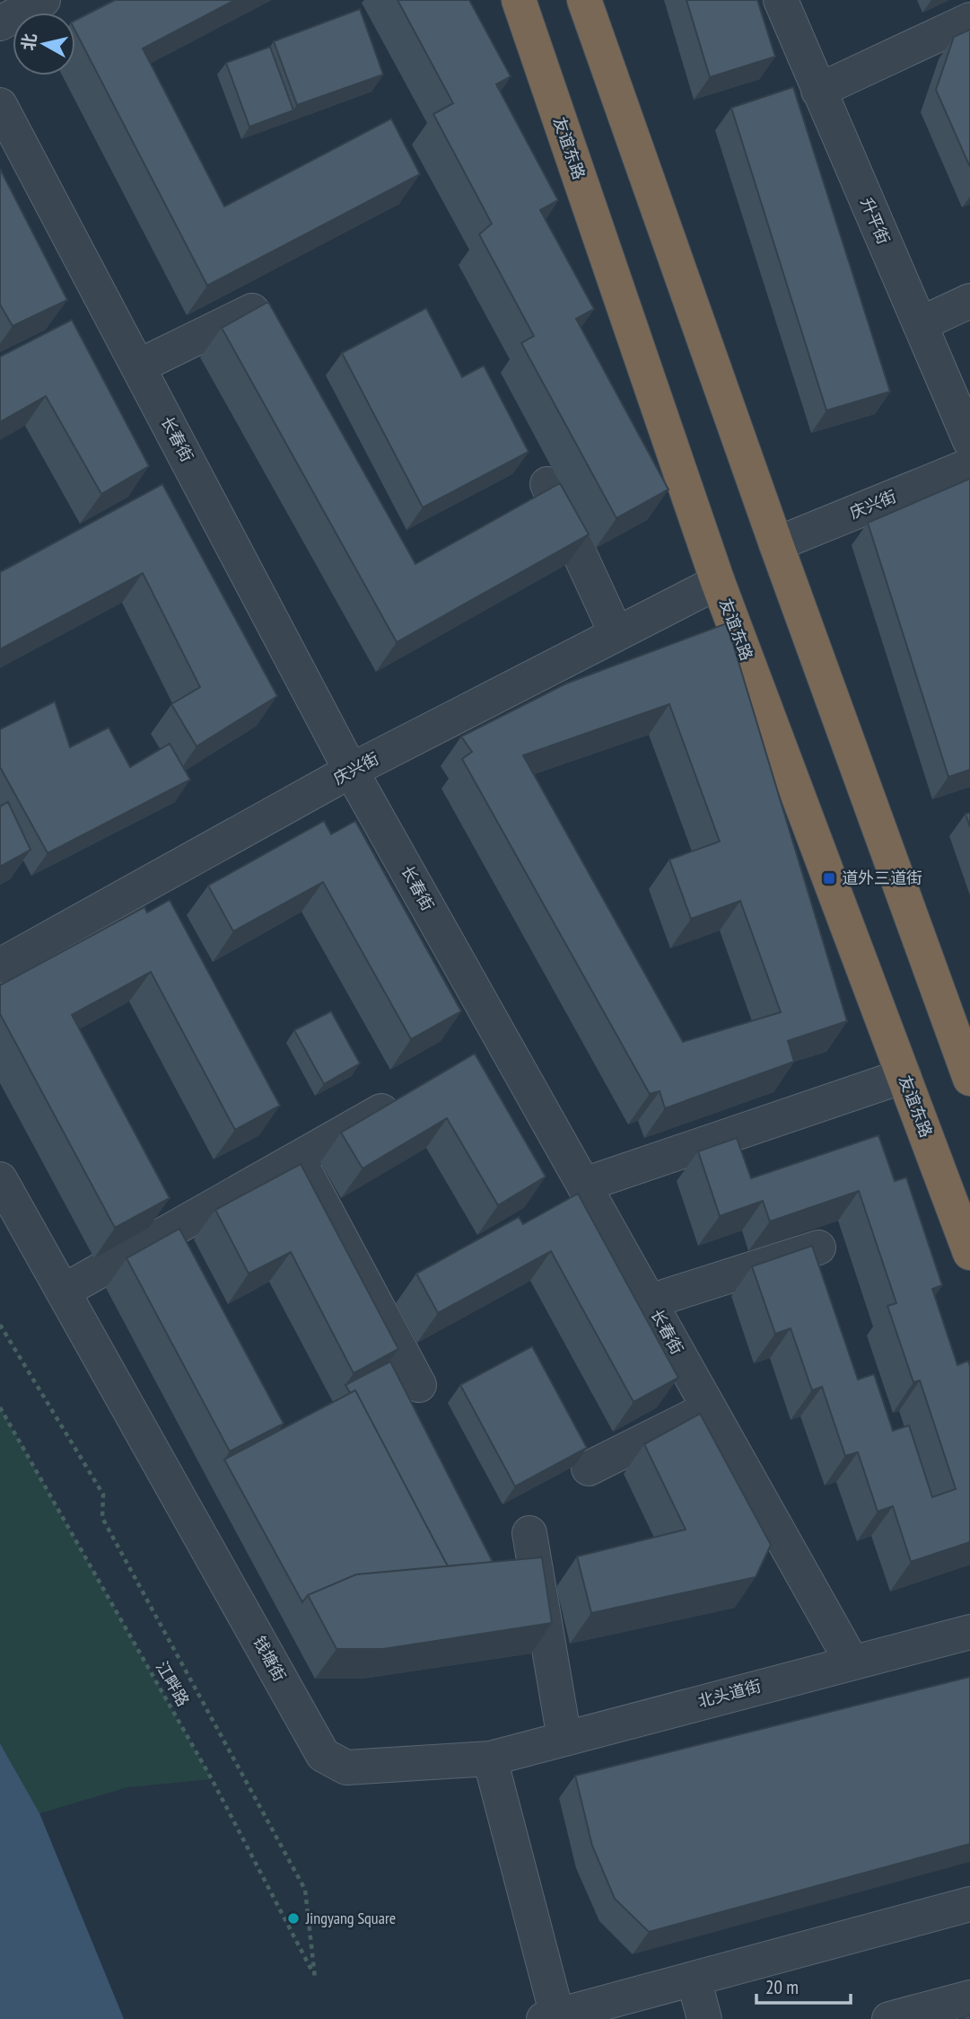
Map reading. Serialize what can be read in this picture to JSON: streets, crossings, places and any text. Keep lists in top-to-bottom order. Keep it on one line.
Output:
{"streets":{"highway":["友谊东路"],"street":["升平街","长春街","庆兴街","钱塘街","北头道街"],"path":["江畔路"]},"crossings":[["友谊东路","庆兴街"],["长春街","庆兴街"],["长春街","北头道街"],["钱塘街","北头道街"]],"places":{"transit":["道外三道街"],"other":["Jingyang Square"]},"scale_bar":"20 m","north":"left"}
